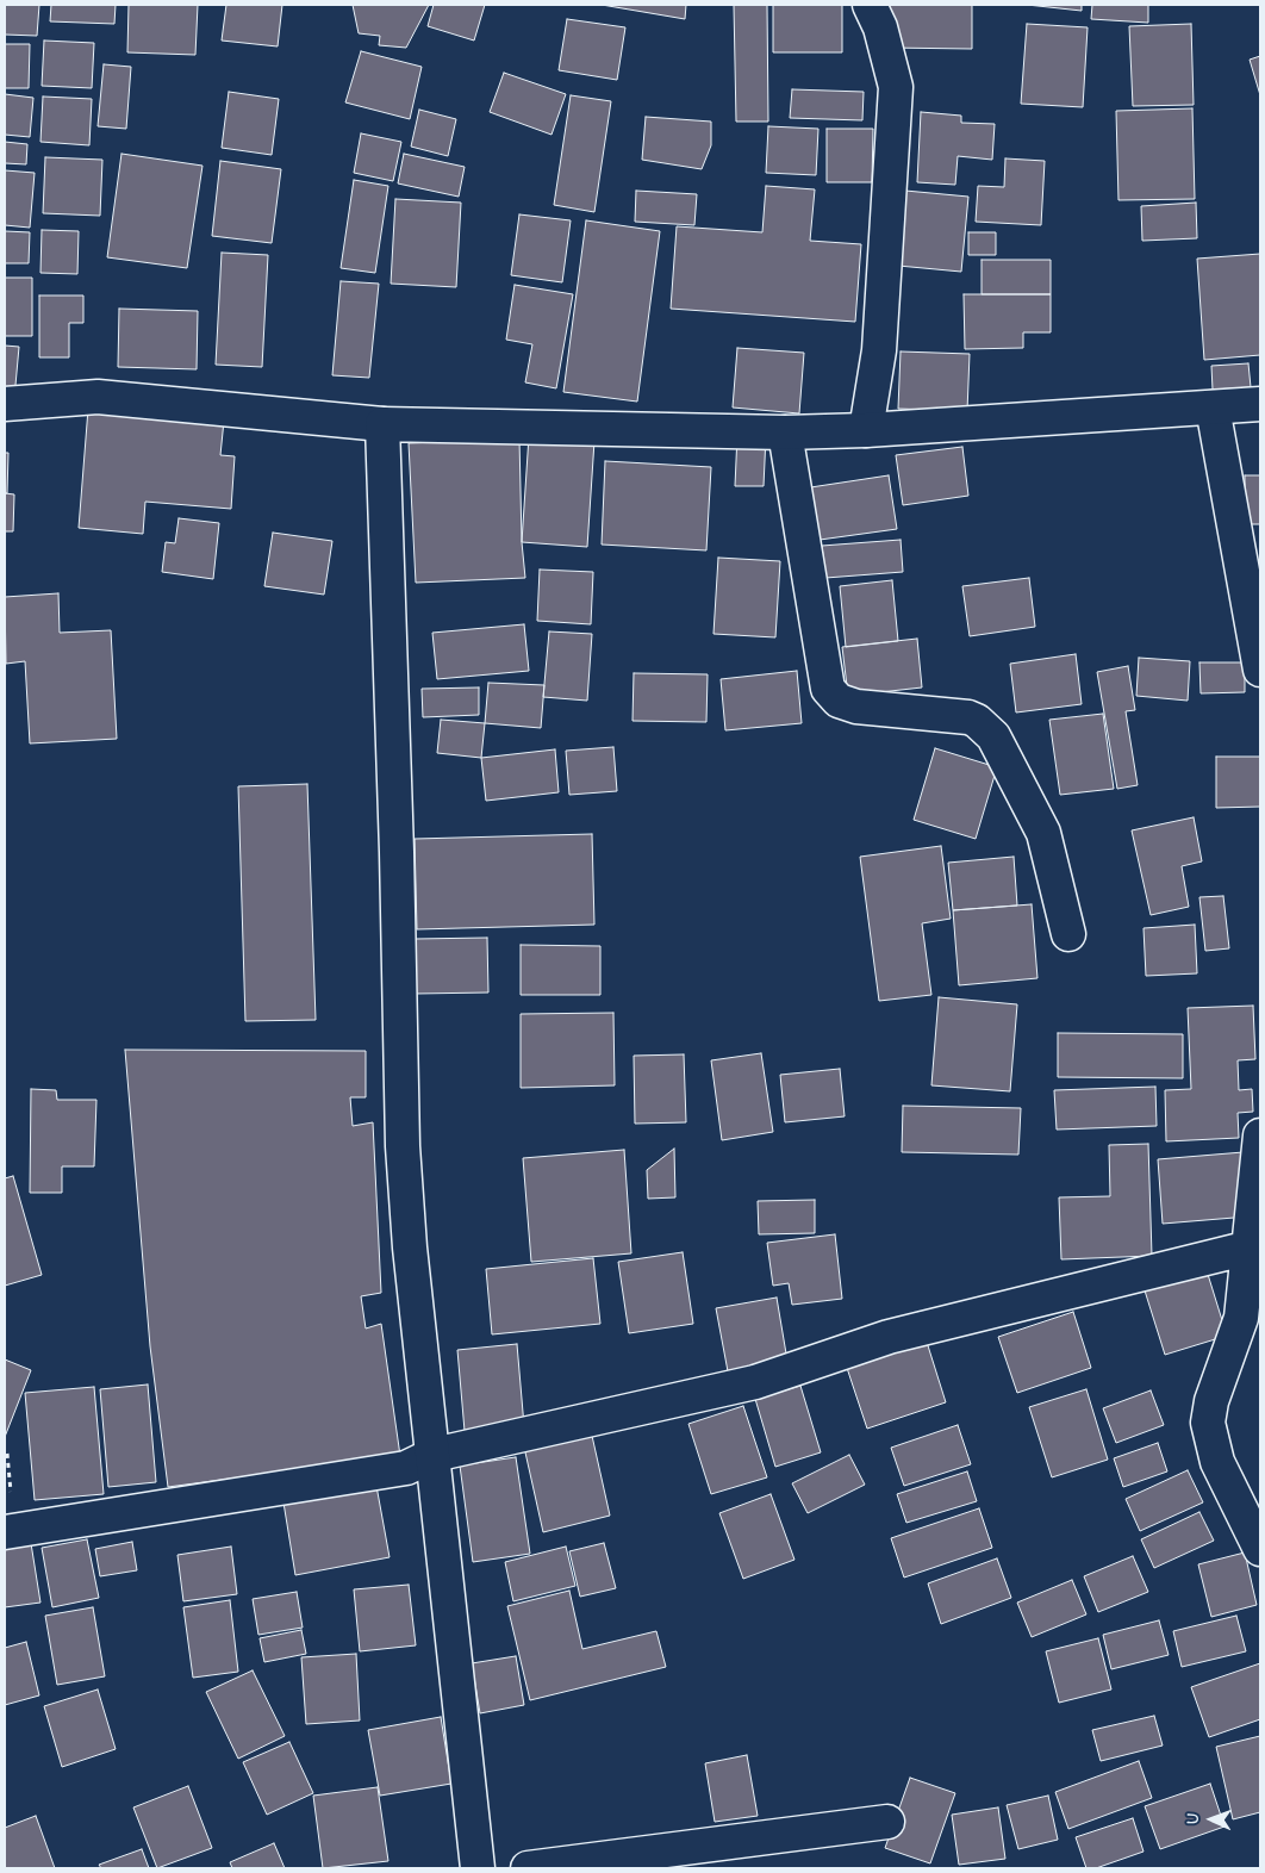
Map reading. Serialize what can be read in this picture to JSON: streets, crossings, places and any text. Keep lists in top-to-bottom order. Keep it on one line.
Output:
{"north":"left"}
